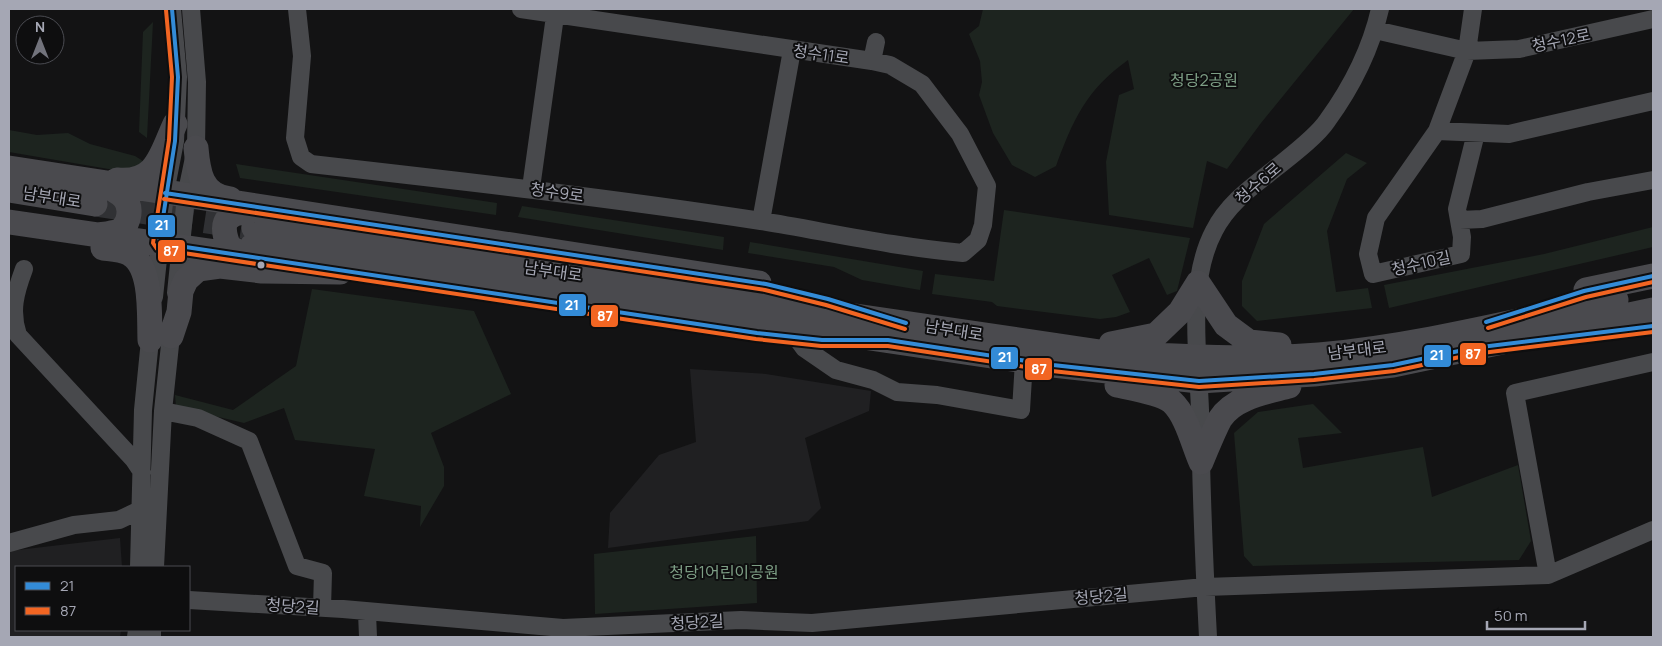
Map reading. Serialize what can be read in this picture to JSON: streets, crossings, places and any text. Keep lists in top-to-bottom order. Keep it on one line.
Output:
{"streets":{"highway":["남부대로"],"street":["청수12로","청수11로","청수6로","청수9로","청수10길","청당2길"]},"crossings":[["청수12로","청수6로"],["청수12로","청수10길"],["청수11로","청수9로"],["청수6로","남부대로"]],"parks":["청당2공원","청당1어린이공원"],"lines":["transit line 21","transit line 87"],"legend":["21","87"],"scale_bar":"50 m","north":"top"}
